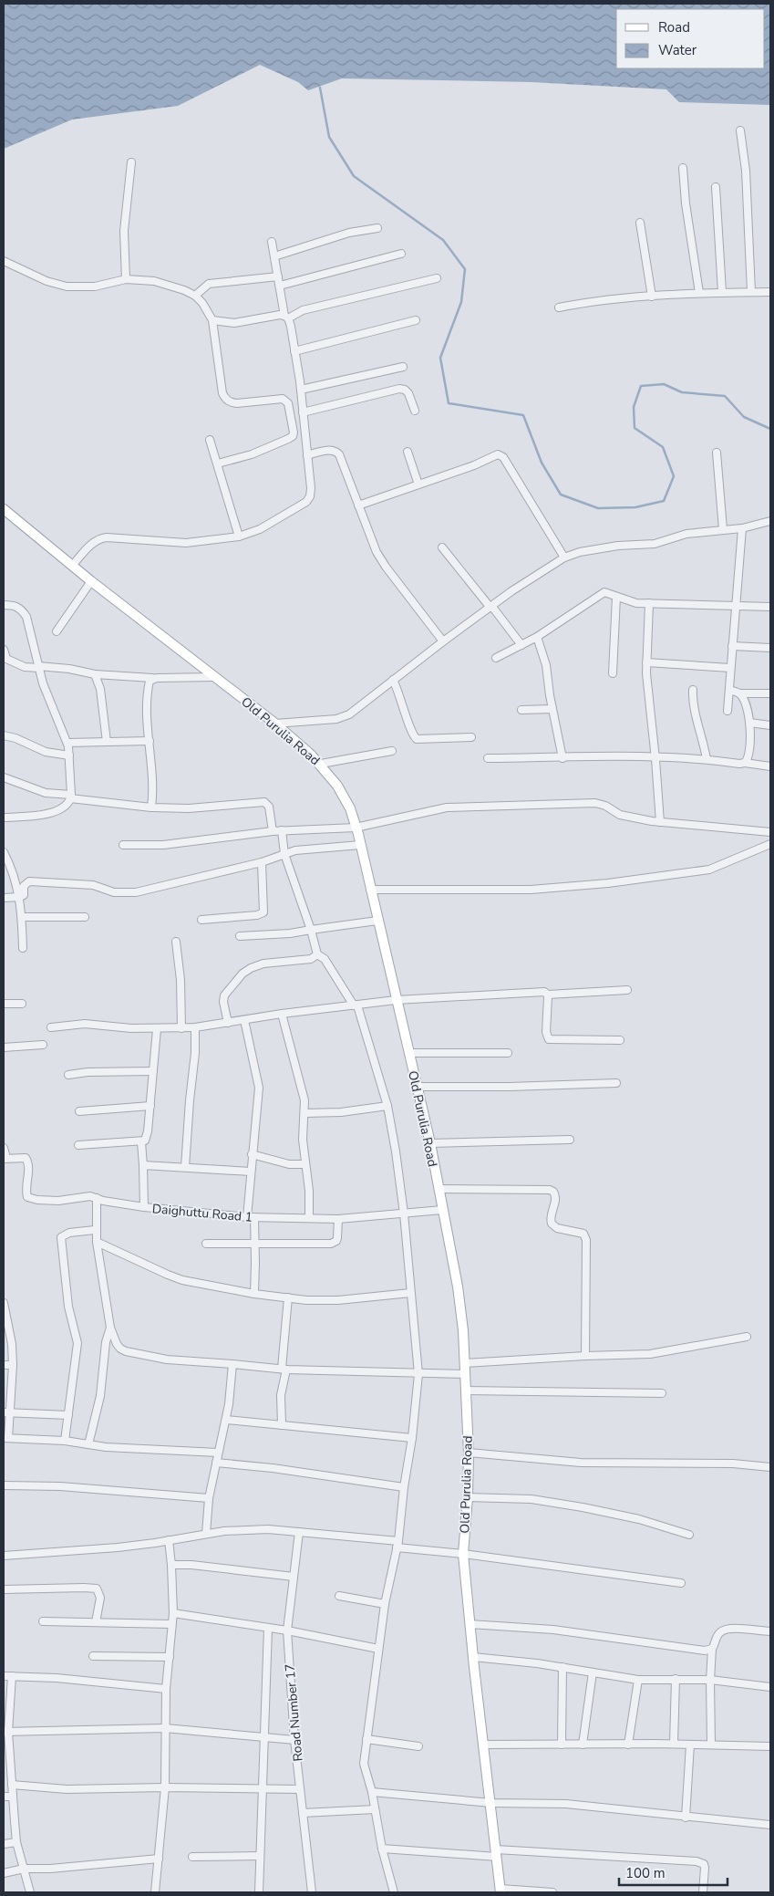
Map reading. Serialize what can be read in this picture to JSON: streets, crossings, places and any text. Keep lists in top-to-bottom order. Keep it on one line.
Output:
{"streets":{"main road":["Old Purulia Road"],"street":["Daighuttu Road 1","Road Number 17"]},"crossings":[["Old Purulia Road","Daighuttu Road 1"]],"legend":["Road","Water"],"scale_bar":"100 m"}
